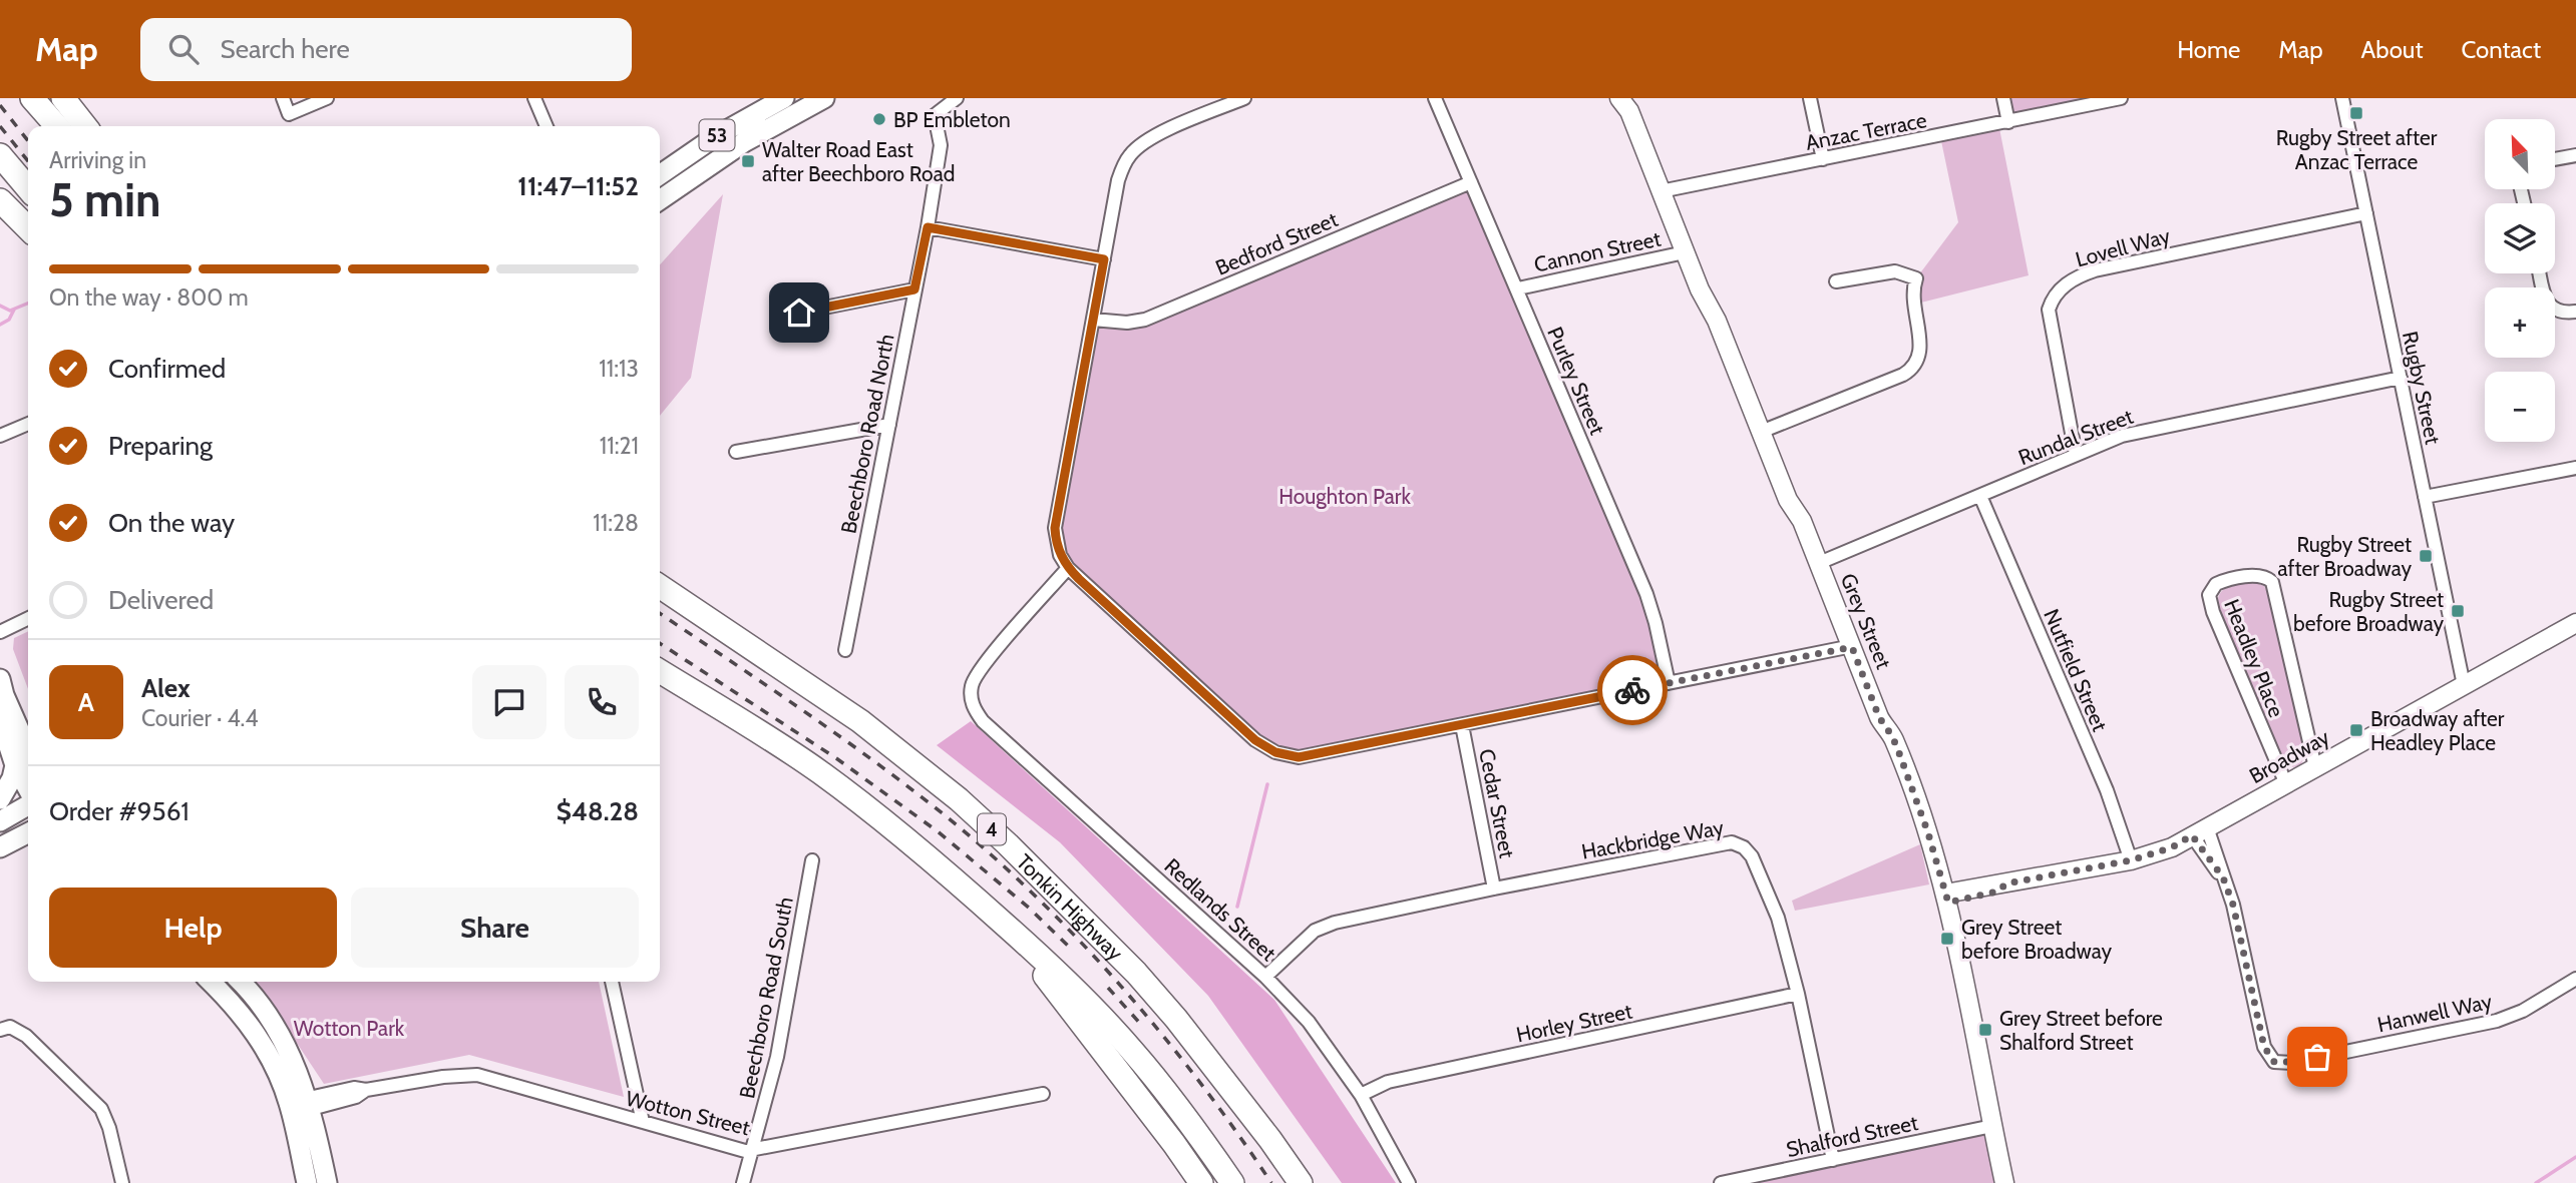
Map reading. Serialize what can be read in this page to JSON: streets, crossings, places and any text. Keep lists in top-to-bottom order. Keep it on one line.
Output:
{"streets":{"highway":["4","Tonkin Highway"],"main road":["53"],"street":["Anzac Terrace","Bedford Street","Lovell Way","Cannon Street","Purley Street","Rugby Street","Beechboro Road North","Rundal Street","Grey Street","Headley Place","Nutfield Street","Broadway","Cedar Street","Hackbridge Way","Redlands Street","Beechboro Road South","Hanwell Way","Horley Street","Wotton Street","Shalford Street"]},"crossings":[["Anzac Terrace","Grey Street"],["Bedford Street","Purley Street"],["Lovell Way","Rugby Street"],["Lovell Way","Rundal Street"],["Cannon Street","Purley Street"],["Cannon Street","Grey Street"],["Rugby Street","Rundal Street"],["Rugby Street","Broadway"],["Rundal Street","Grey Street"],["Rundal Street","Nutfield Street"],["Grey Street","Broadway"],["Grey Street","Shalford Street"],["Headley Place","Broadway"],["Nutfield Street","Broadway"],["Broadway","Hanwell Way"],["Cedar Street","Hackbridge Way"],["Hackbridge Way","Redlands Street"],["Hackbridge Way","Horley Street"],["Hackbridge Way","Shalford Street"],["Redlands Street","Horley Street"],["Beechboro Road South","Wotton Street"]],"parks":["Houghton Park","Wotton Park"],"places":{"transit":["Rugby Street after Anzac Terrace","Walter Road East after Beechboro Road","Rugby Street after Broadway","Rugby Street before Broadway","Broadway after Headley Place","Grey Street before Broadway","Grey Street before Shalford Street"],"other":["BP Embleton"]},"north":"top left","page":{"header":"Map","search":"Search here","nav":["Home","Map","About","Contact"],"map_buttons":["+","−"],"heading":["5 min","Arriving in","11:47–11:52"],"panel":["Alex","Courier · 4.4","Order #9561","$48.28"],"bar":"On the way · 800 m","list":[["Confirmed","11:13"],["Preparing","11:21"],["On the way","11:28"],"Delivered"],"round":"A","buttons":["Help","Share"]}}
